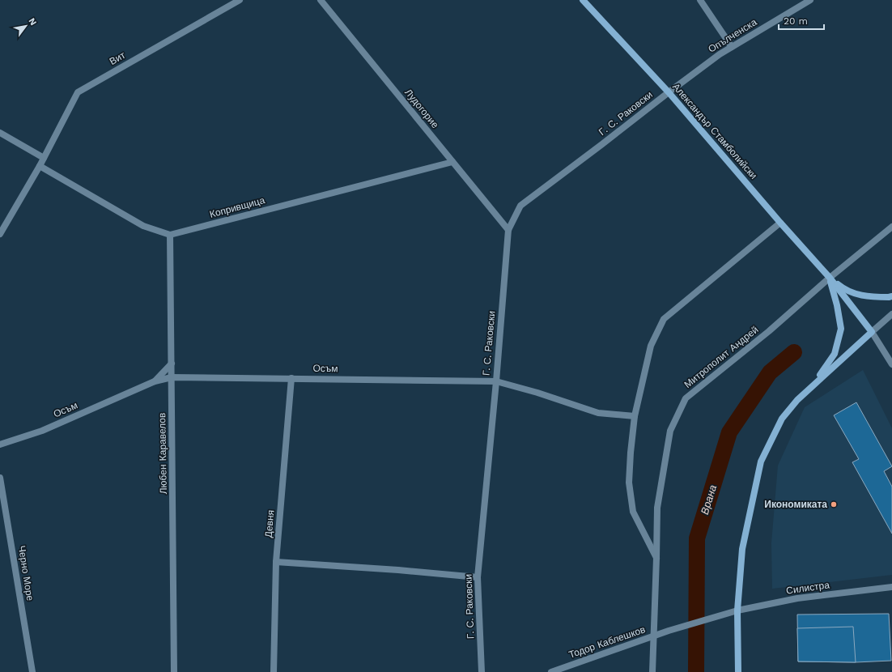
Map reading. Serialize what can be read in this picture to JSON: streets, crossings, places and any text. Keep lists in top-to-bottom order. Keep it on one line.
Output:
{"streets":{"main road":["Александър Стамболийски"],"street":["Опълченска","Вит","Лудогорие","Г. С. Раковски","Копривщица","Митрополит Андрей","Осъм","Любен Каравелов","Девня","Черно Море","Силистра","Тодор Каблешков"]},"crossings":[["Опълченска","Г. С. Раковски"],["Опълченска","Александър Стамболийски"],["Лудогорие","Г. С. Раковски"],["Лудогорие","Копривщица"],["Г. С. Раковски","Александър Стамболийски"],["Г. С. Раковски","Осъм"],["Александър Стамболийски","Митрополит Андрей"],["Копривщица","Любен Каравелов"],["Митрополит Андрей","Тодор Каблешков"],["Осъм","Любен Каравелов"],["Осъм","Девня"],["Силистра","Тодор Каблешков"]],"water":["Врана"],"places":["Икономиката"],"scale_bar":"20 m","north":"top right"}
